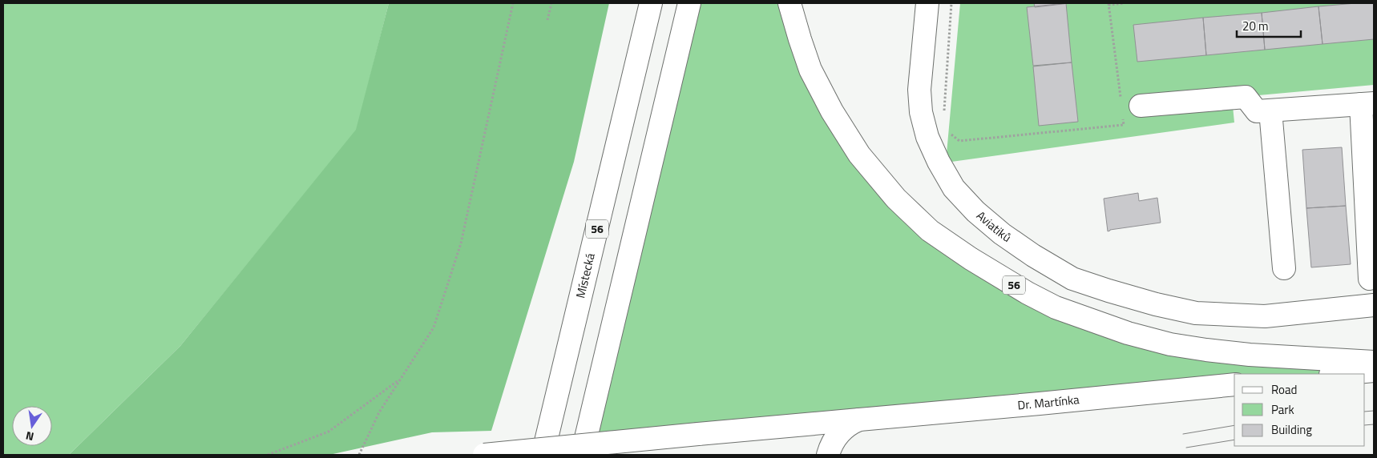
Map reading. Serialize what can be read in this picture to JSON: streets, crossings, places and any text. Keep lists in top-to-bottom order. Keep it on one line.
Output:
{"streets":{"main road":["Aviatiků","56","Místecká","Dr. Martínka"]},"legend":["Road","Park","Building"],"scale_bar":"20 m","north":"bottom"}
